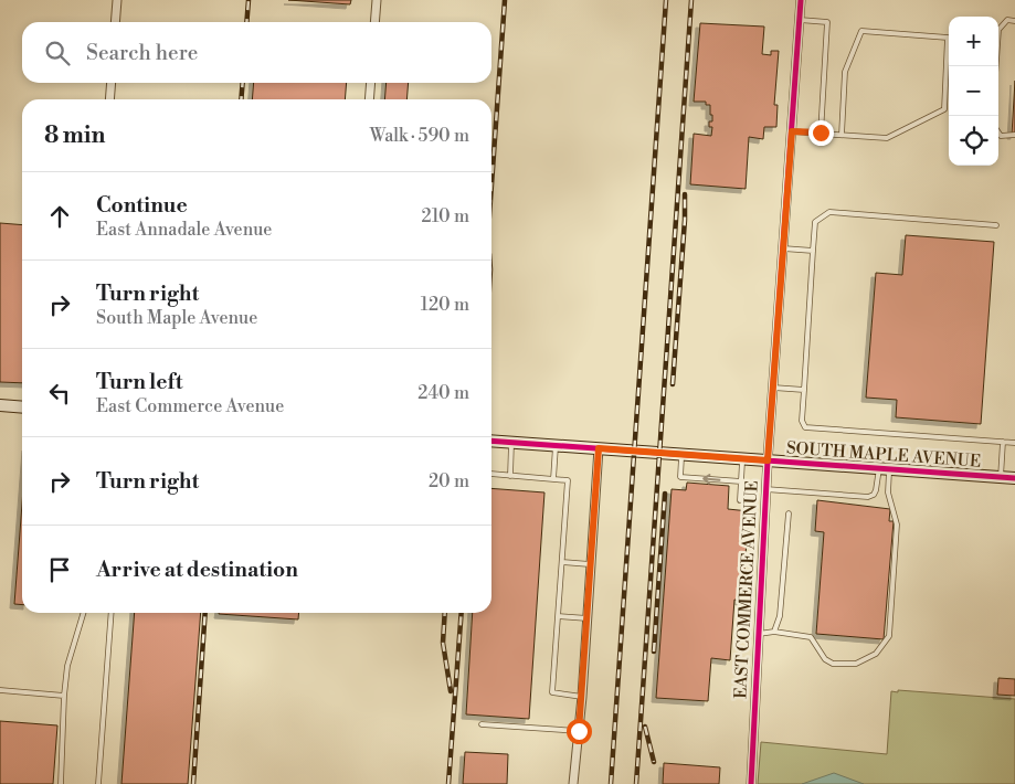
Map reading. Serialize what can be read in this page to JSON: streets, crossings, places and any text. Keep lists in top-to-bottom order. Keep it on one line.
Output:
{"streets":{"street":["SOUTH MAPLE AVENUE","EAST COMMERCE AVENUE"]},"crossings":[["SOUTH MAPLE AVENUE","EAST COMMERCE AVENUE"]],"page":{"map_buttons":["+","−"],"search":"Search here","heading":["8 min","Walk · 590 m"],"list":[["Continue","East Annadale Avenue","210 m"],["Turn right","South Maple Avenue","120 m"],["Turn left","East Commerce Avenue","240 m"],["Turn right","20 m"],"Arrive at destination"]}}
